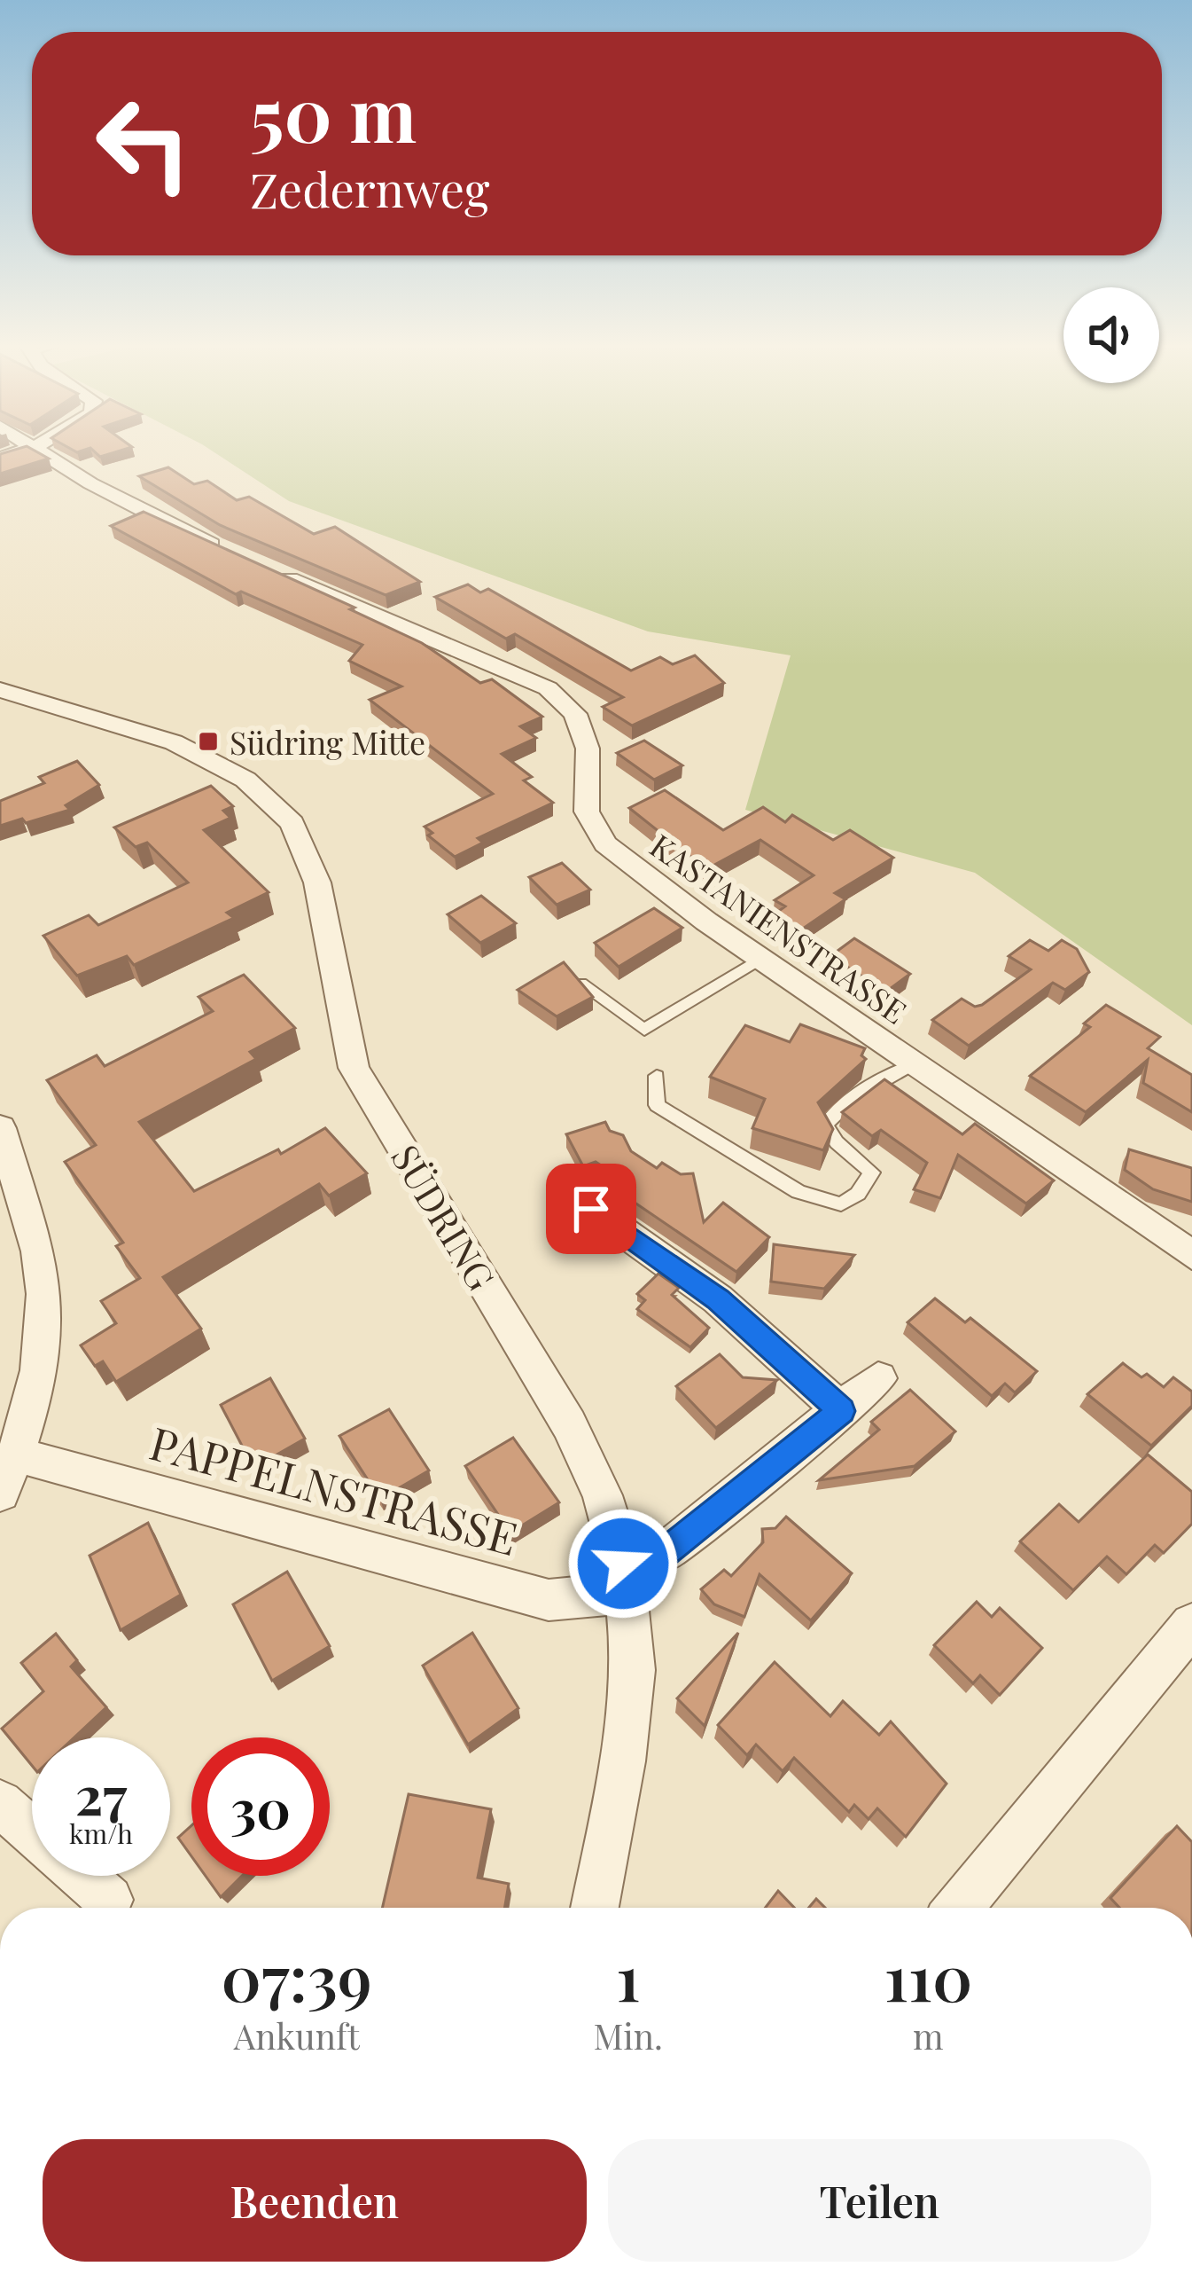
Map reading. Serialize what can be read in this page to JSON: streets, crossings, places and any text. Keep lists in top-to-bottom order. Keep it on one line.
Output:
{"streets":{"street":["KASTANIENSTRASSE","SÜDRING","PAPPELNSTRASSE"]},"crossings":[["SÜDRING","PAPPELNSTRASSE"]],"places":{"transit":["Südring Mitte"]},"page":{"turn":["50 m","Zedernweg"],"speed":"27 km/h","limit":"30","eta":["07:39","Ankunft","1","Min.","110","m"],"buttons":["Beenden","Teilen"]}}
